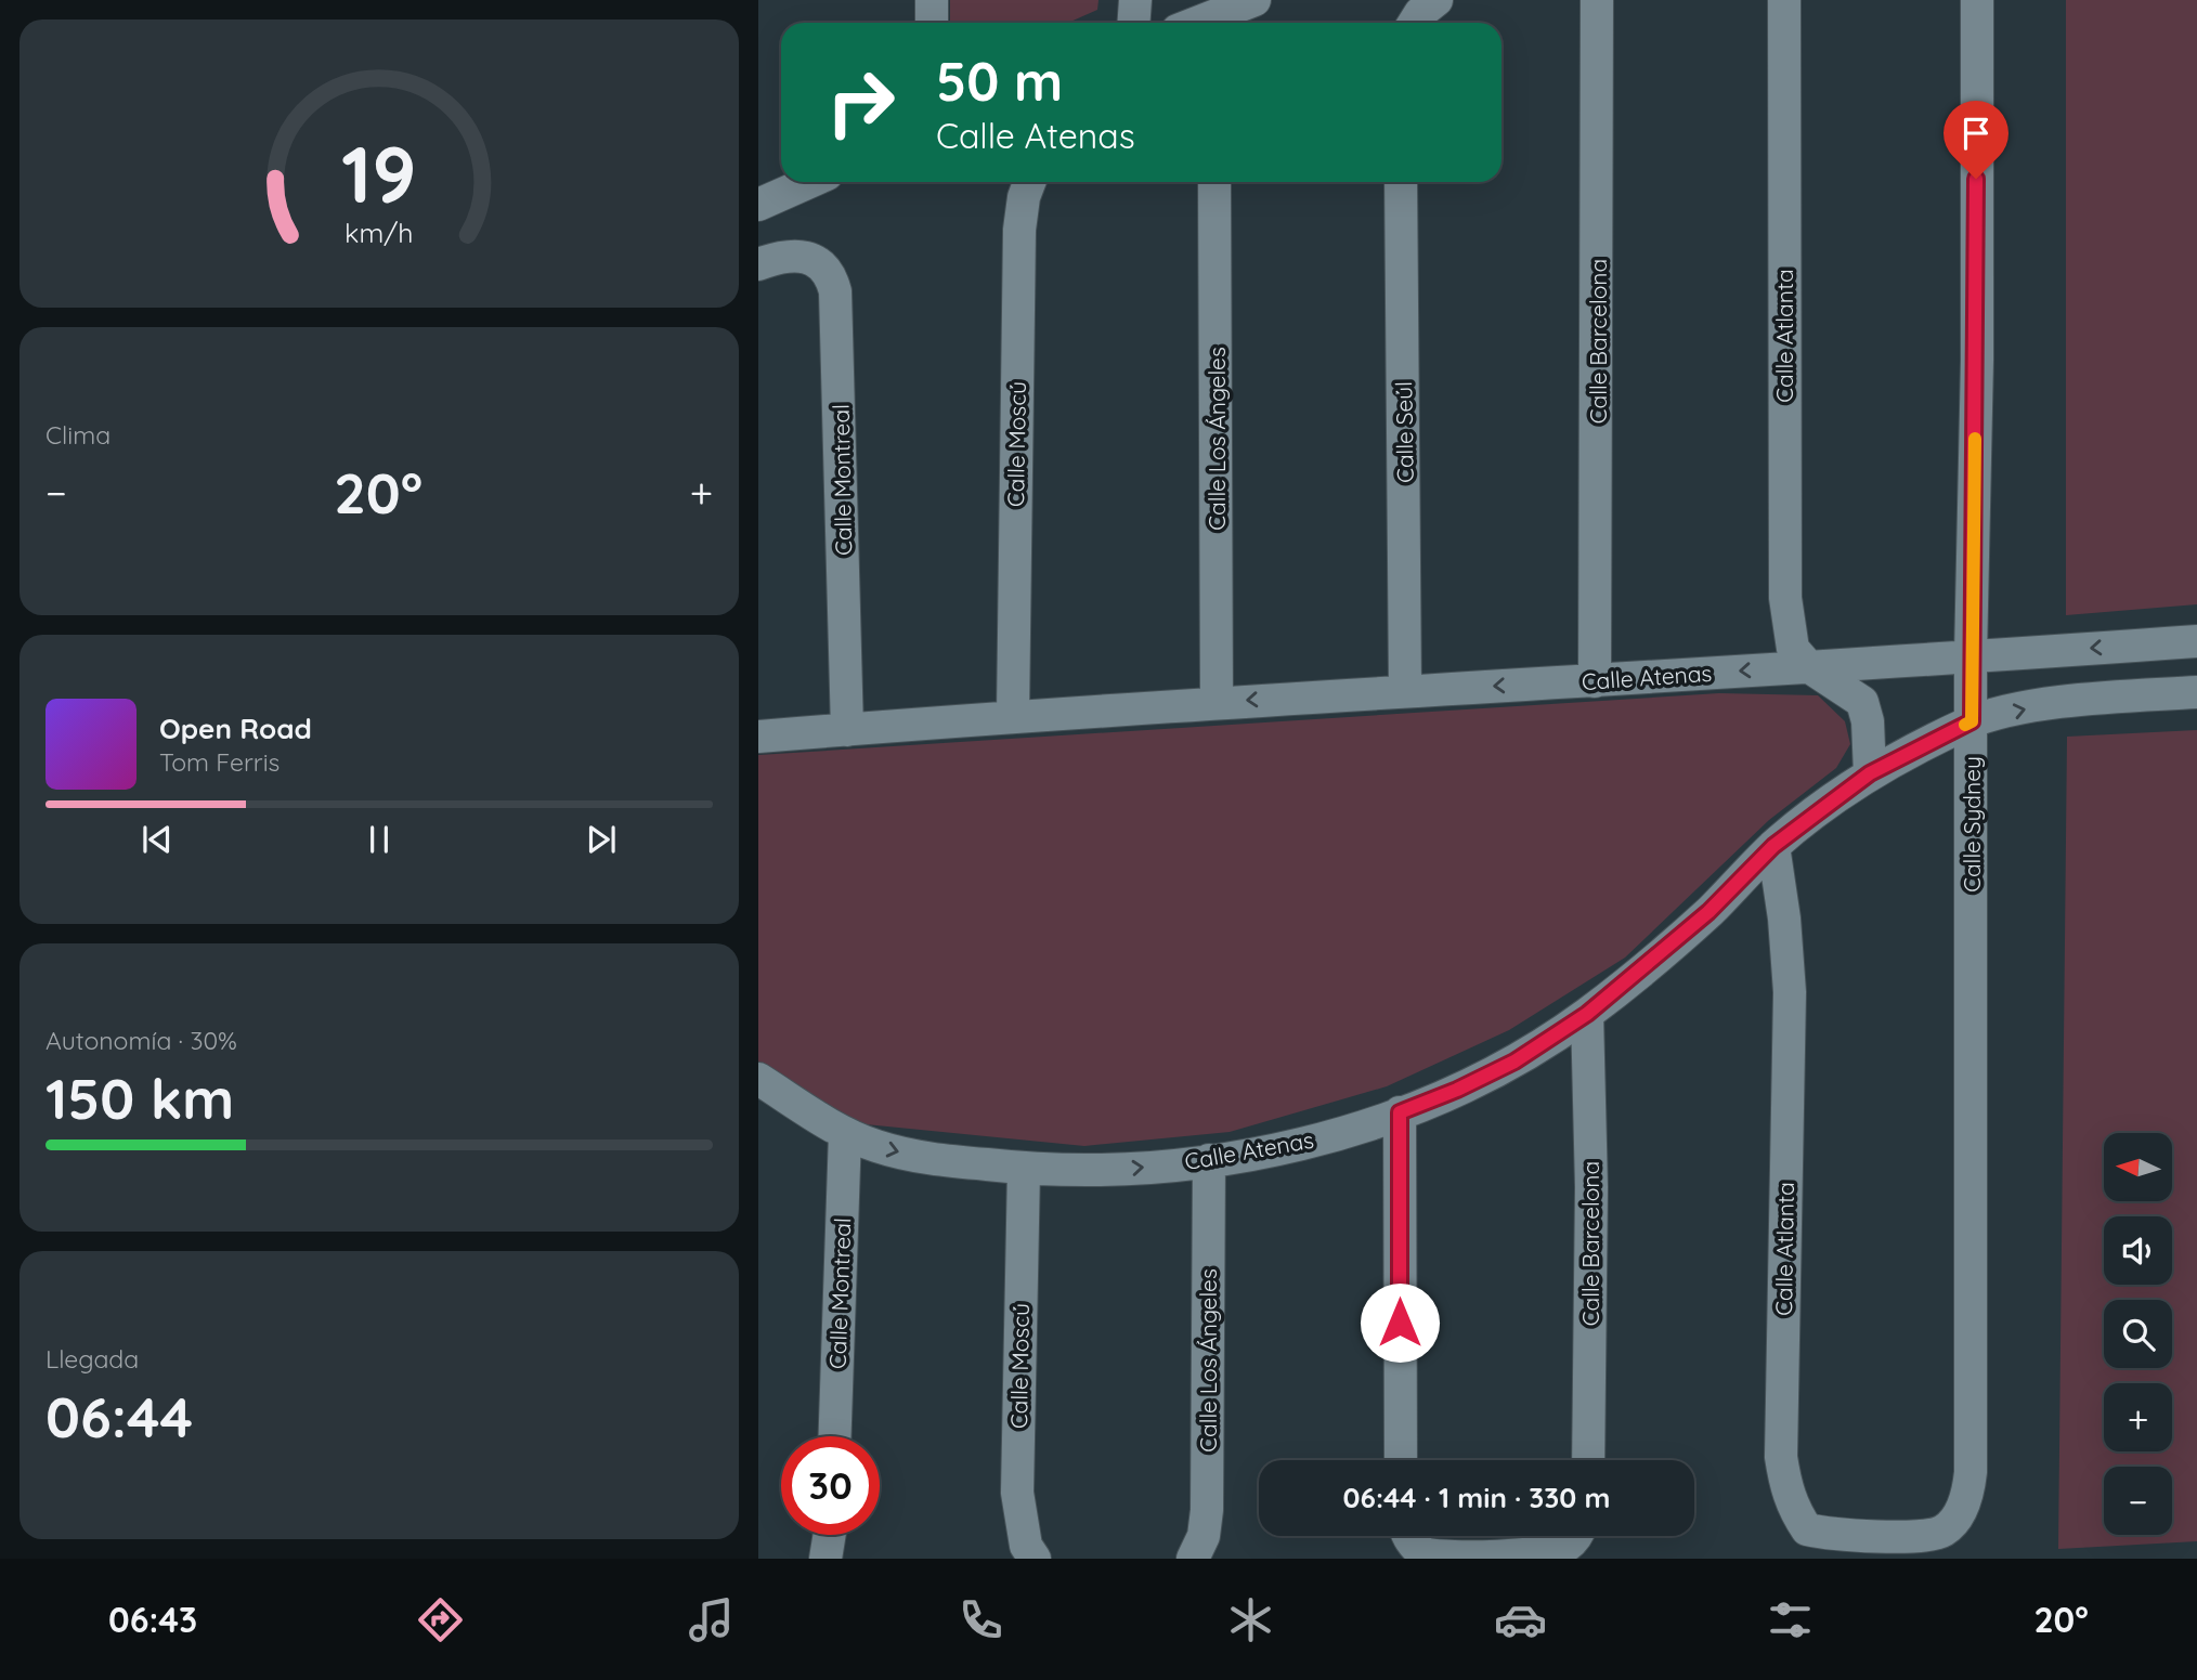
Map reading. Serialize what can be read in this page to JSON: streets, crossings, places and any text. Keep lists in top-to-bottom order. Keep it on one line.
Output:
{"streets":{"street":["Calle Atlanta","Calle Barcelona","Calle Seúl","Calle Los Ángeles","Calle Moscú","Calle Montreal","Calle Atenas","Calle Sydney"]},"crossings":[["Calle Atlanta","Calle Atenas"],["Calle Atlanta","Calle Sydney"],["Calle Barcelona","Calle Atenas"],["Calle Seúl","Calle Atenas"],["Calle Los Ángeles","Calle Atenas"],["Calle Moscú","Calle Atenas"],["Calle Montreal","Calle Atenas"],["Calle Atenas","Calle Sydney"]],"north":"left","page":{"turn":["50 m","Calle Atenas"],"tile":["Clima",["Autonomía · 30%","150 km"],["Llegada","06:44"]],"heat":["−","20°","+"],"song":["Open Road","Tom Ferris"],"map_buttons":["+","−"],"limit":"30","trip":"06:44 · 1 min · 330 m","tabs":["06:43","20°"],"gauge":["19","km/h"]}}
